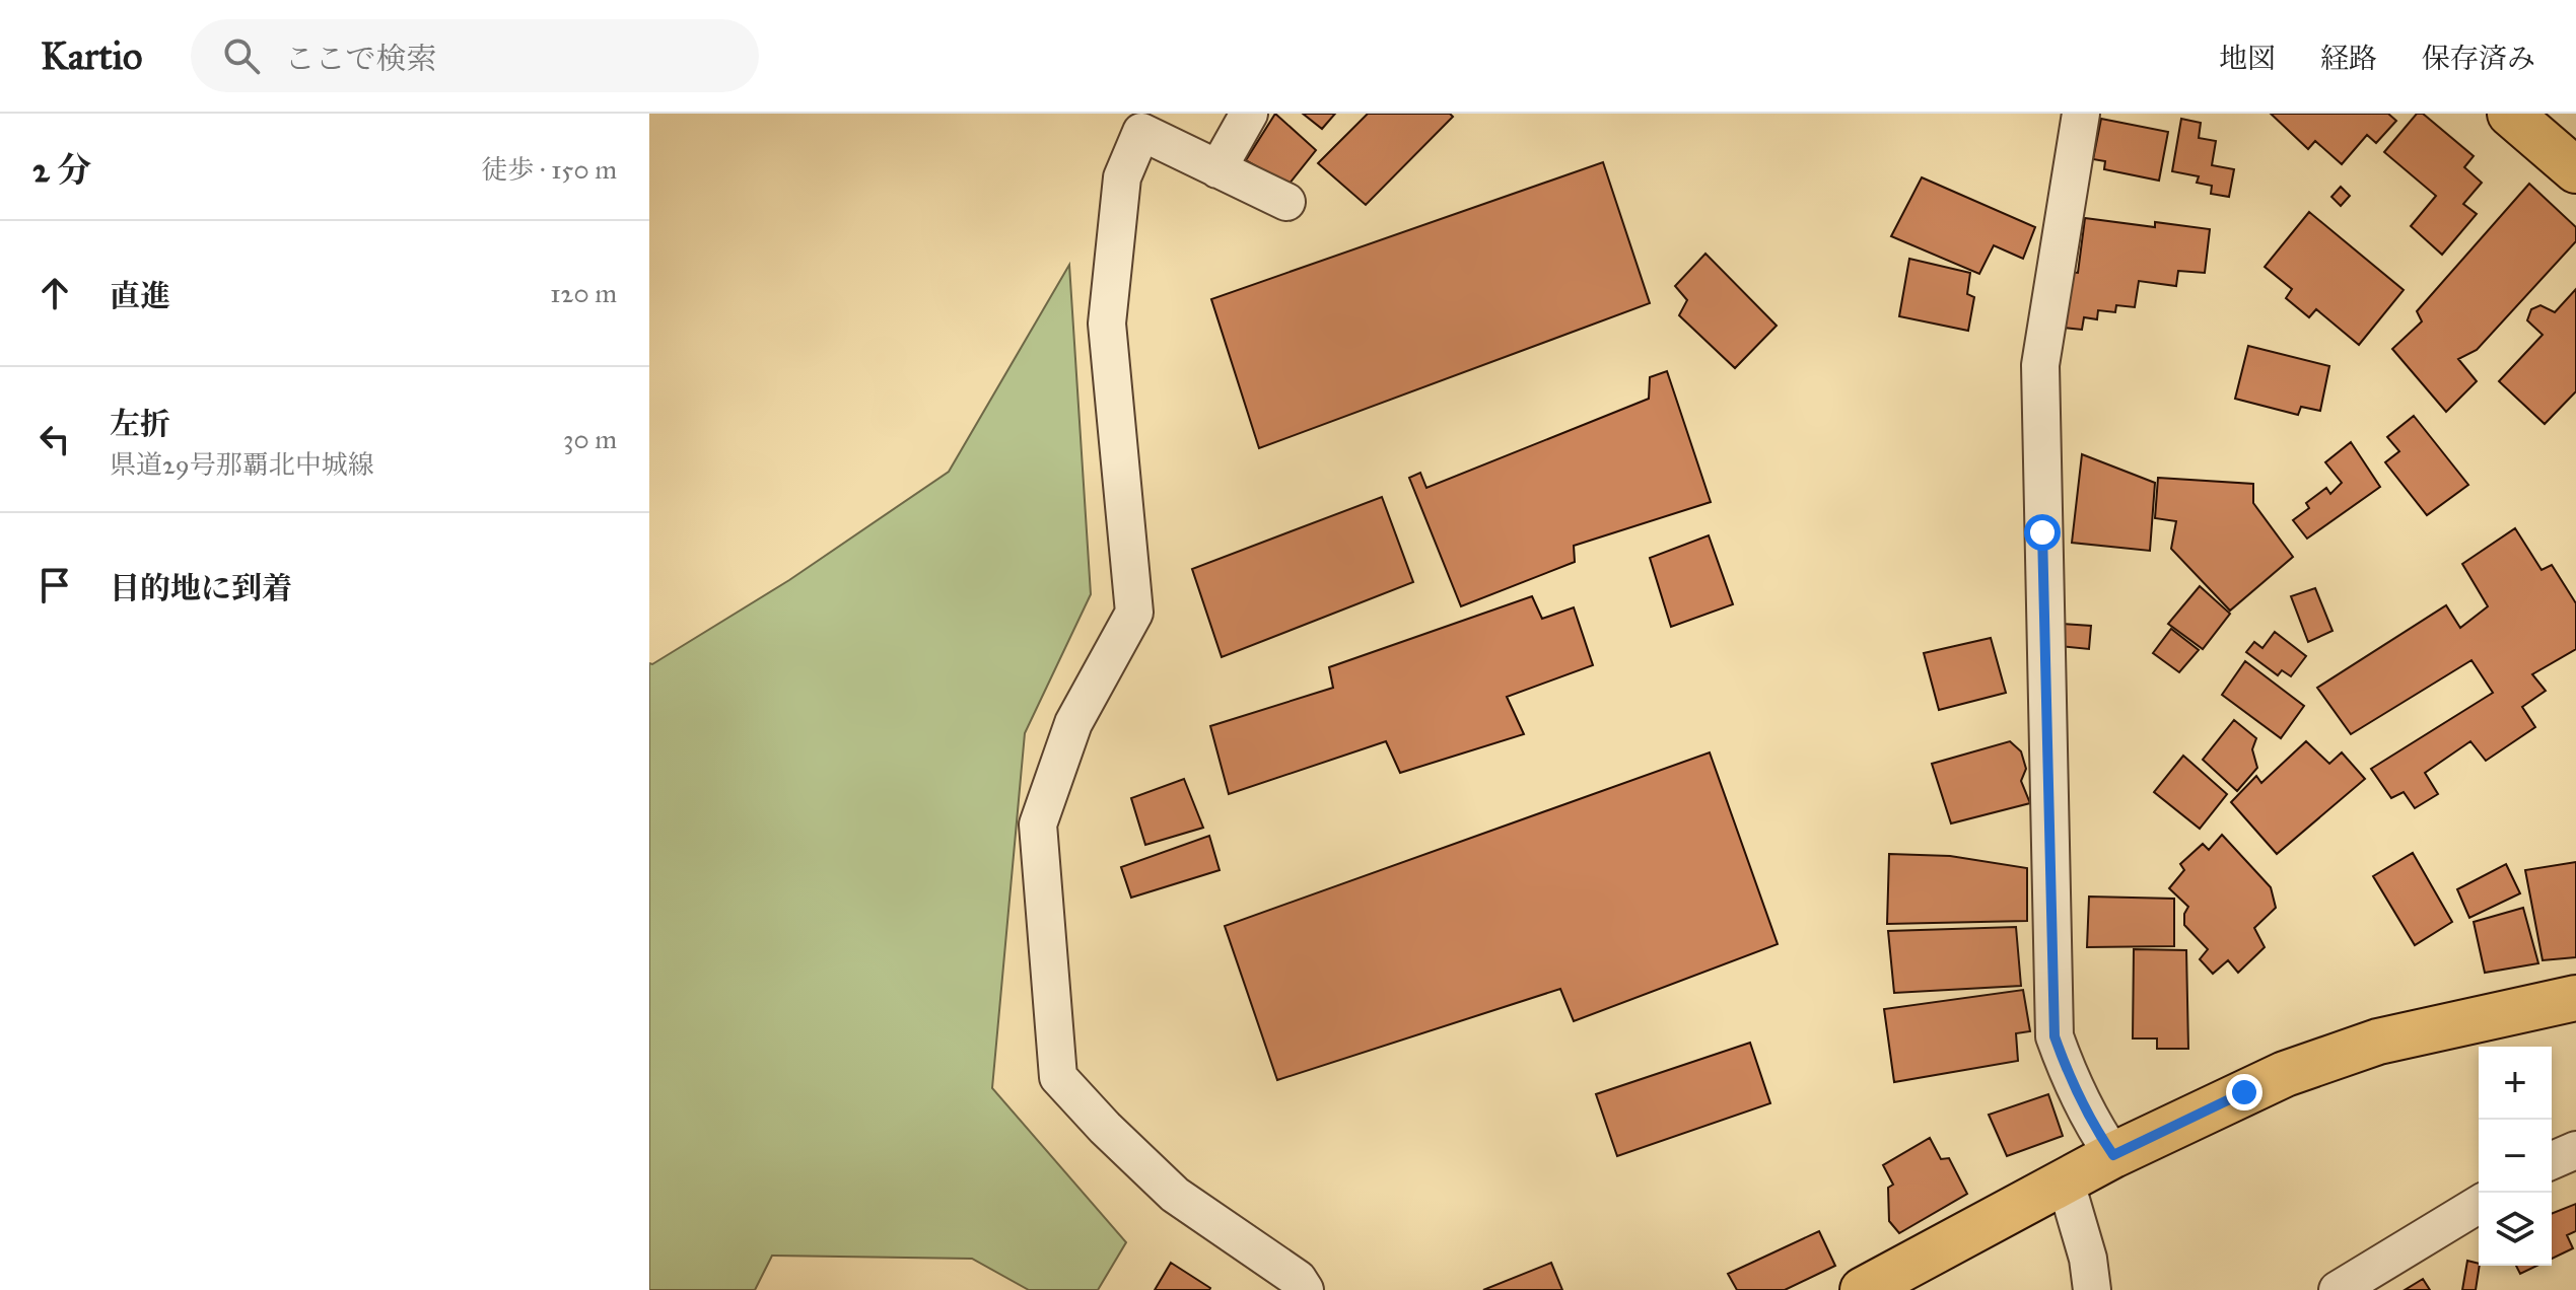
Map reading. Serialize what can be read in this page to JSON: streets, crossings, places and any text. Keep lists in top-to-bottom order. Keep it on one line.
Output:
{"page":{"header":"Kartio","search":"ここで検索","nav":["地図","経路","保存済み"],"heading":["2 分","徒歩 · 150 m"],"list":[["直進","120 m"],["左折","県道29号那覇北中城線","30 m"],"目的地に到着"],"map_buttons":["+","−"]}}
